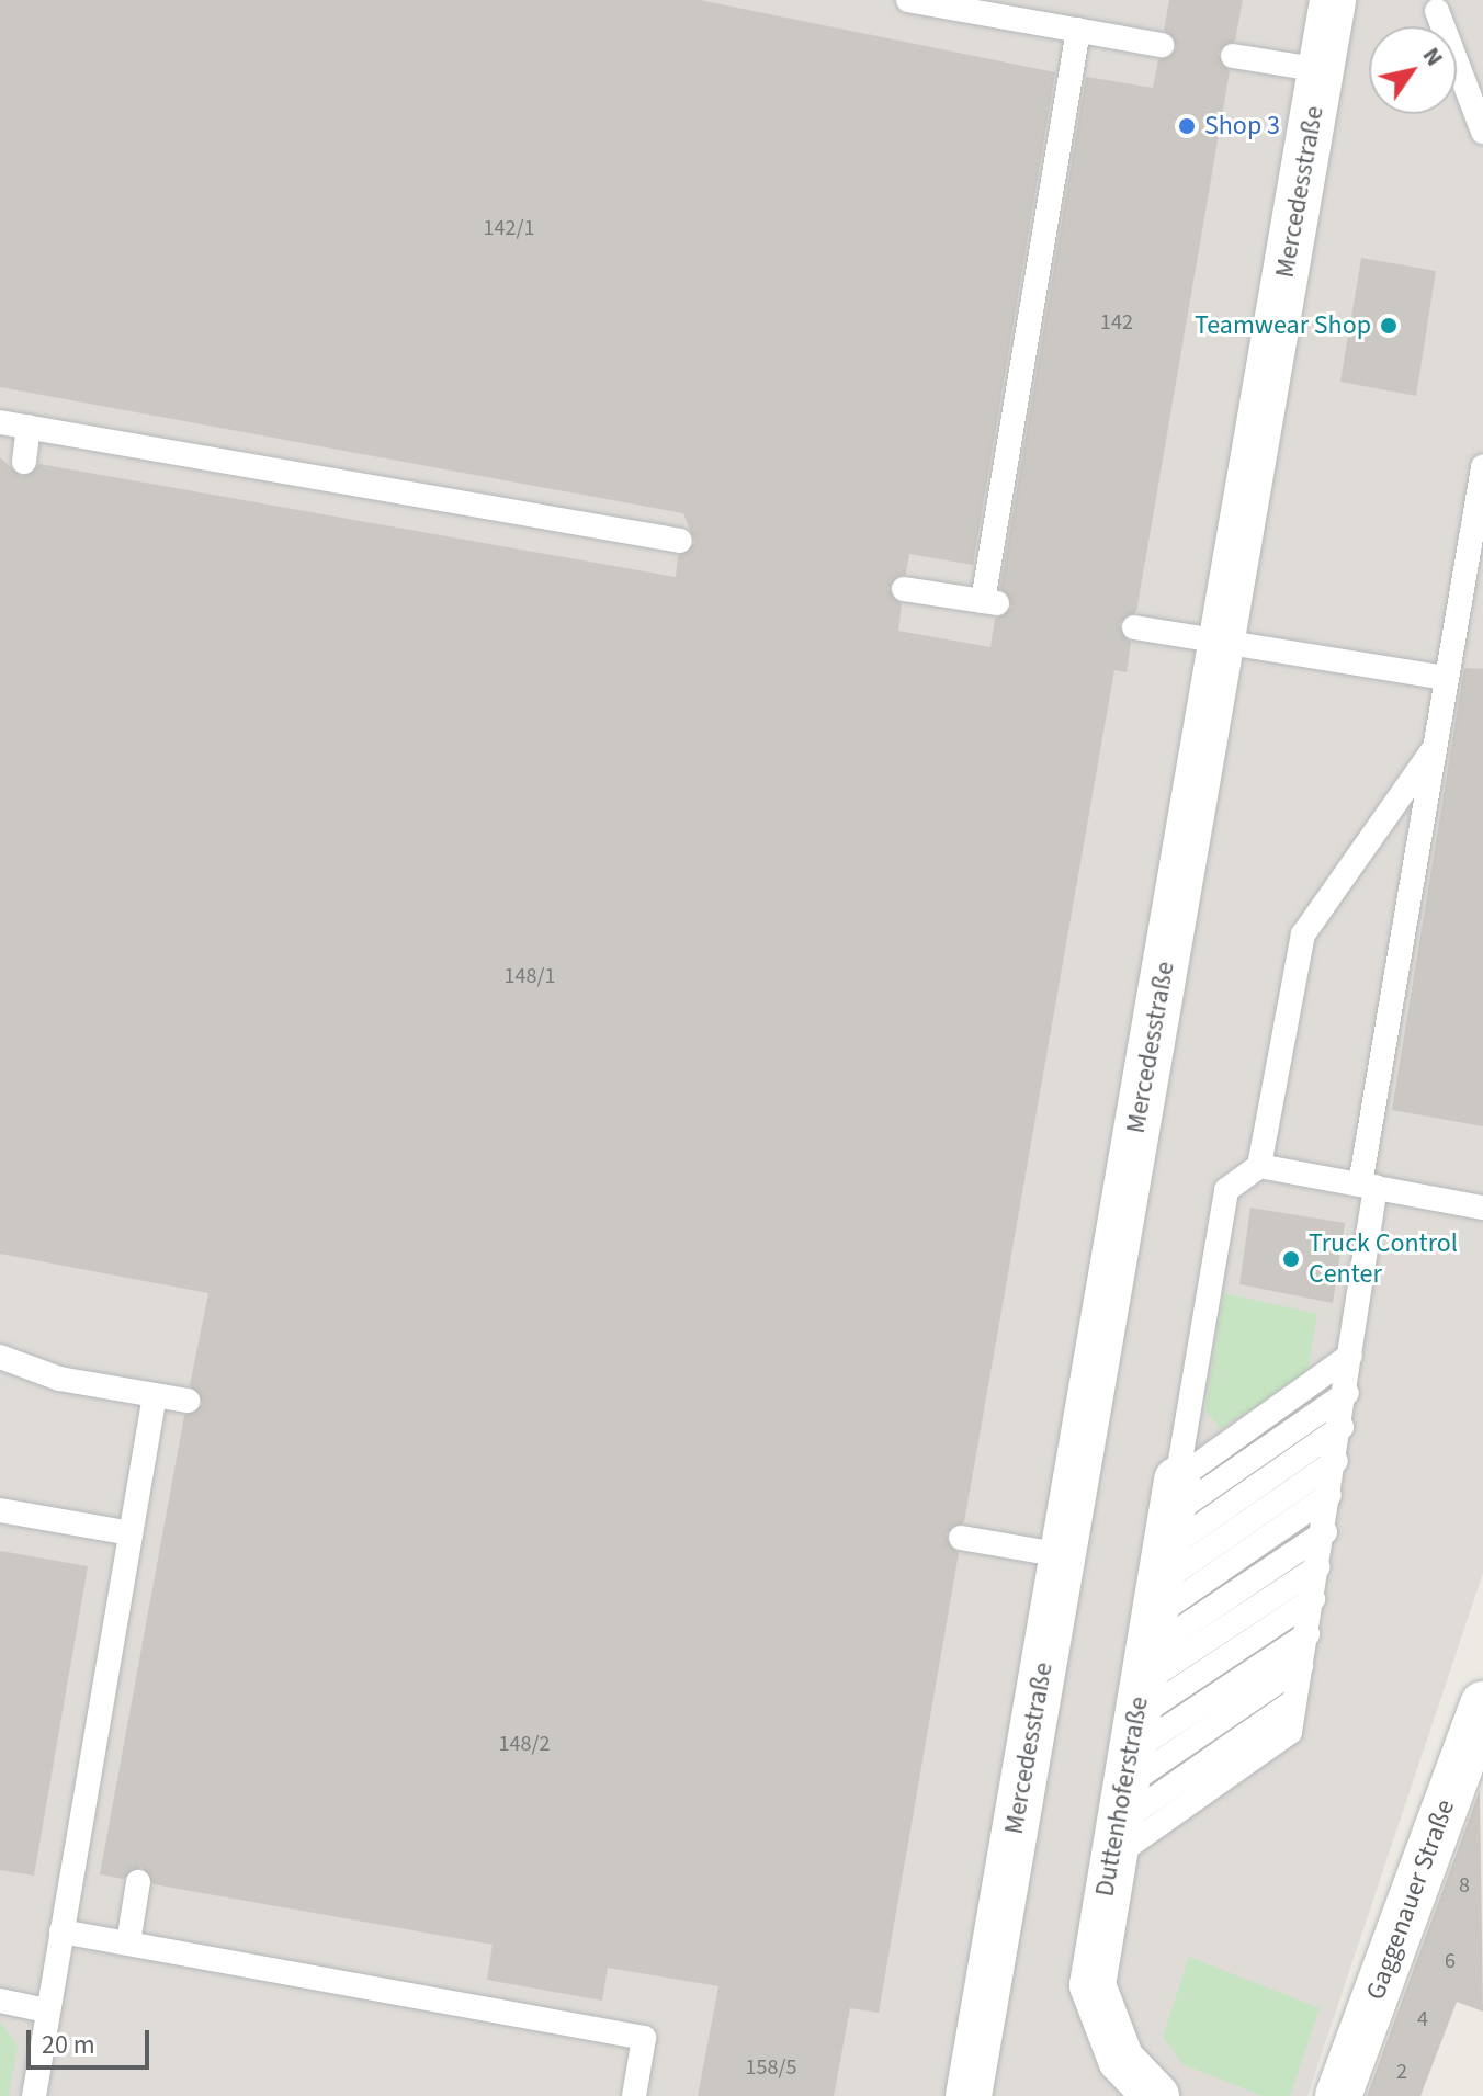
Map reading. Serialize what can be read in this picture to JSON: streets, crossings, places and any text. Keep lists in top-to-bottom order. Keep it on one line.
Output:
{"streets":{"street":["Mercedesstraße","Duttenhoferstraße","Gaggenauer Straße"]},"places":["Shop 3","Teamwear Shop","Truck Control Center"],"house_numbers":["142/1","142","148/1","148/2","8","6","4","158/5","2"],"scale_bar":"20 m","north":"top right"}
